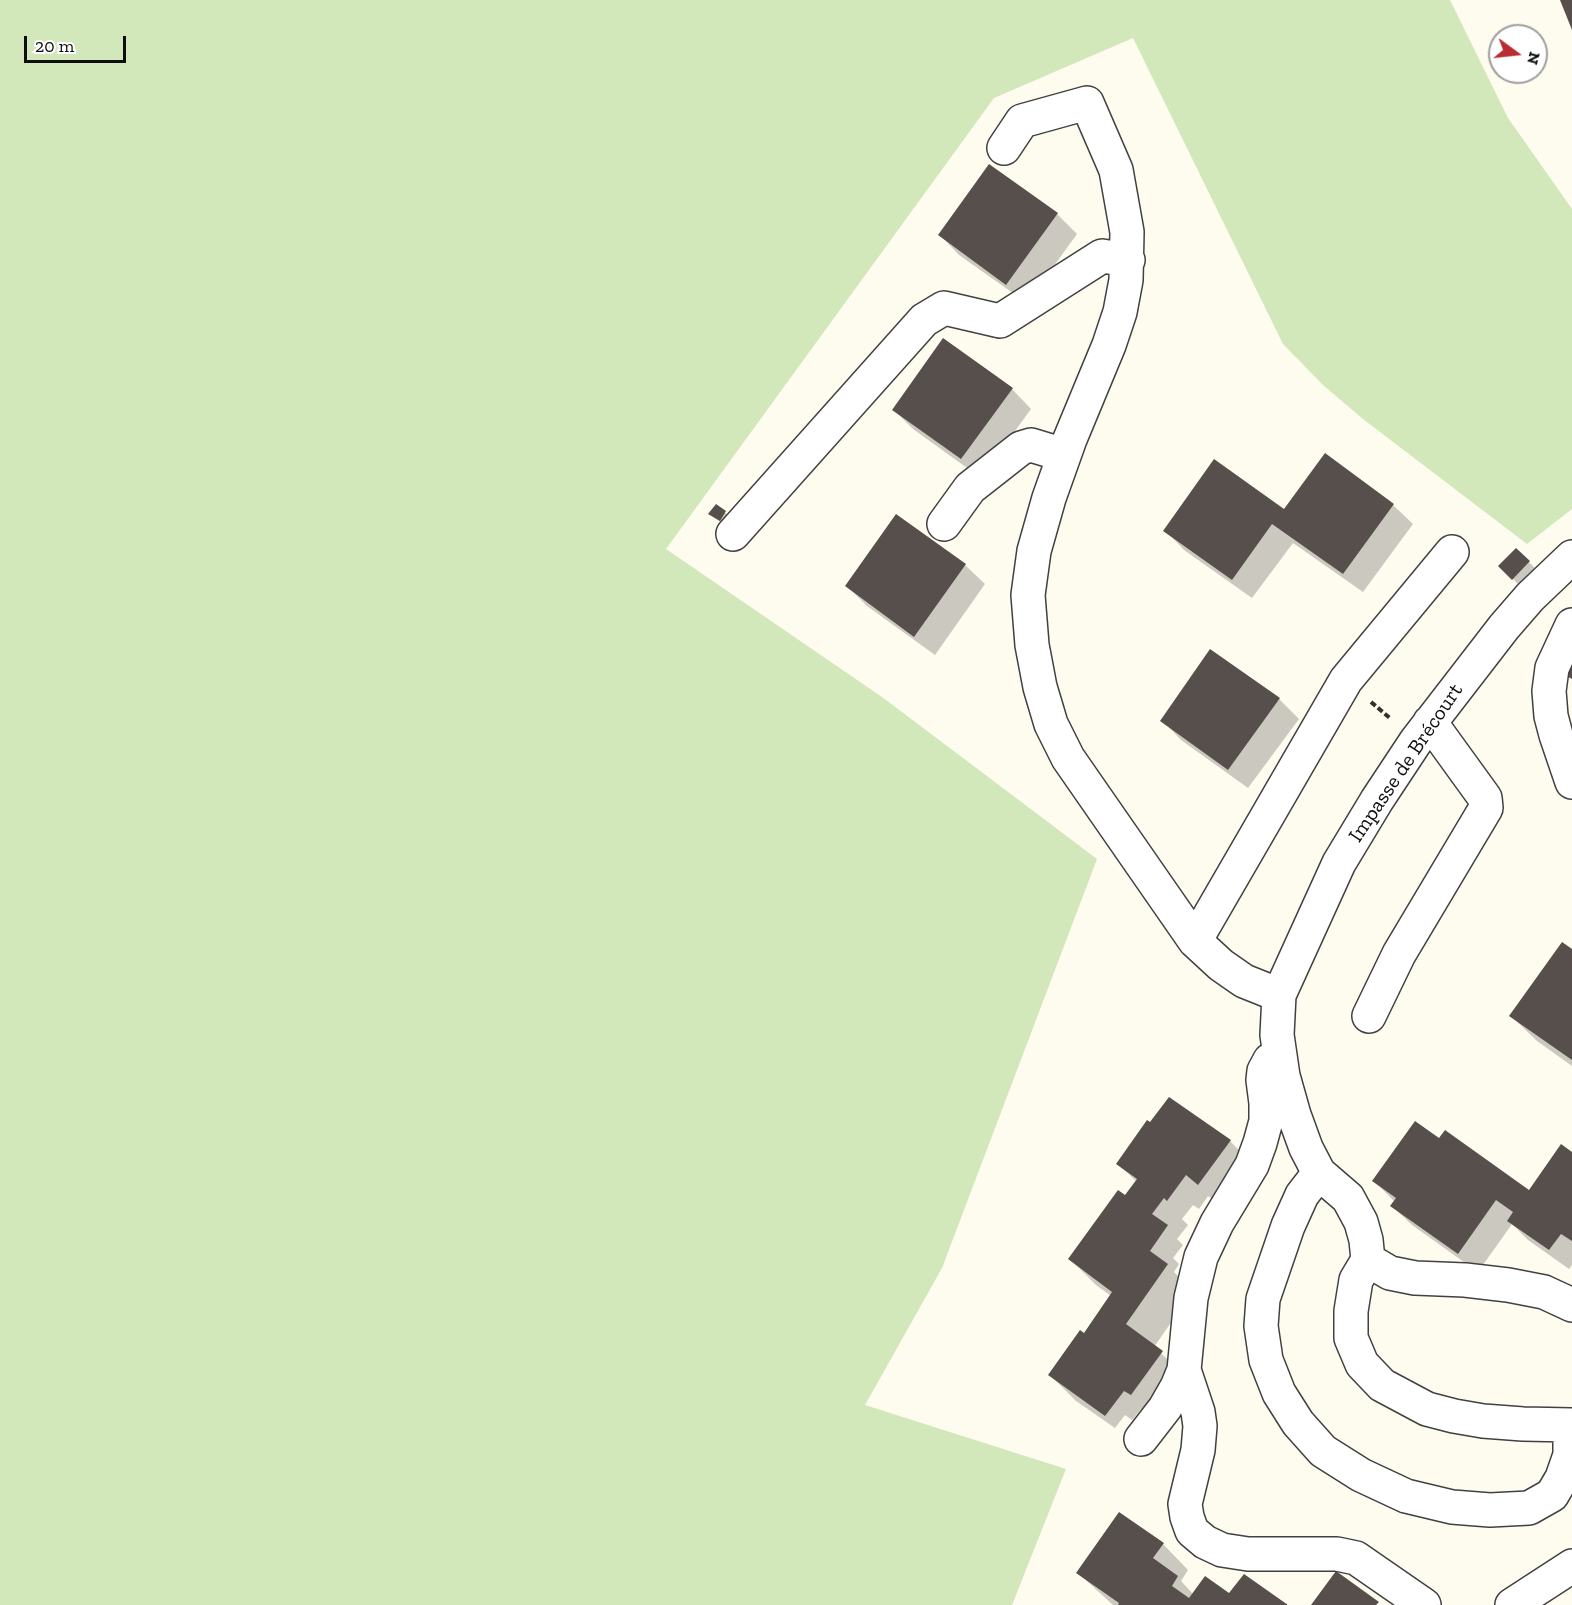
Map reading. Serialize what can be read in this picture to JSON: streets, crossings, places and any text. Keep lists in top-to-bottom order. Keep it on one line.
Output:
{"streets":{"street":["Impasse de Brécourt"]},"scale_bar":"20 m","north":"right"}
